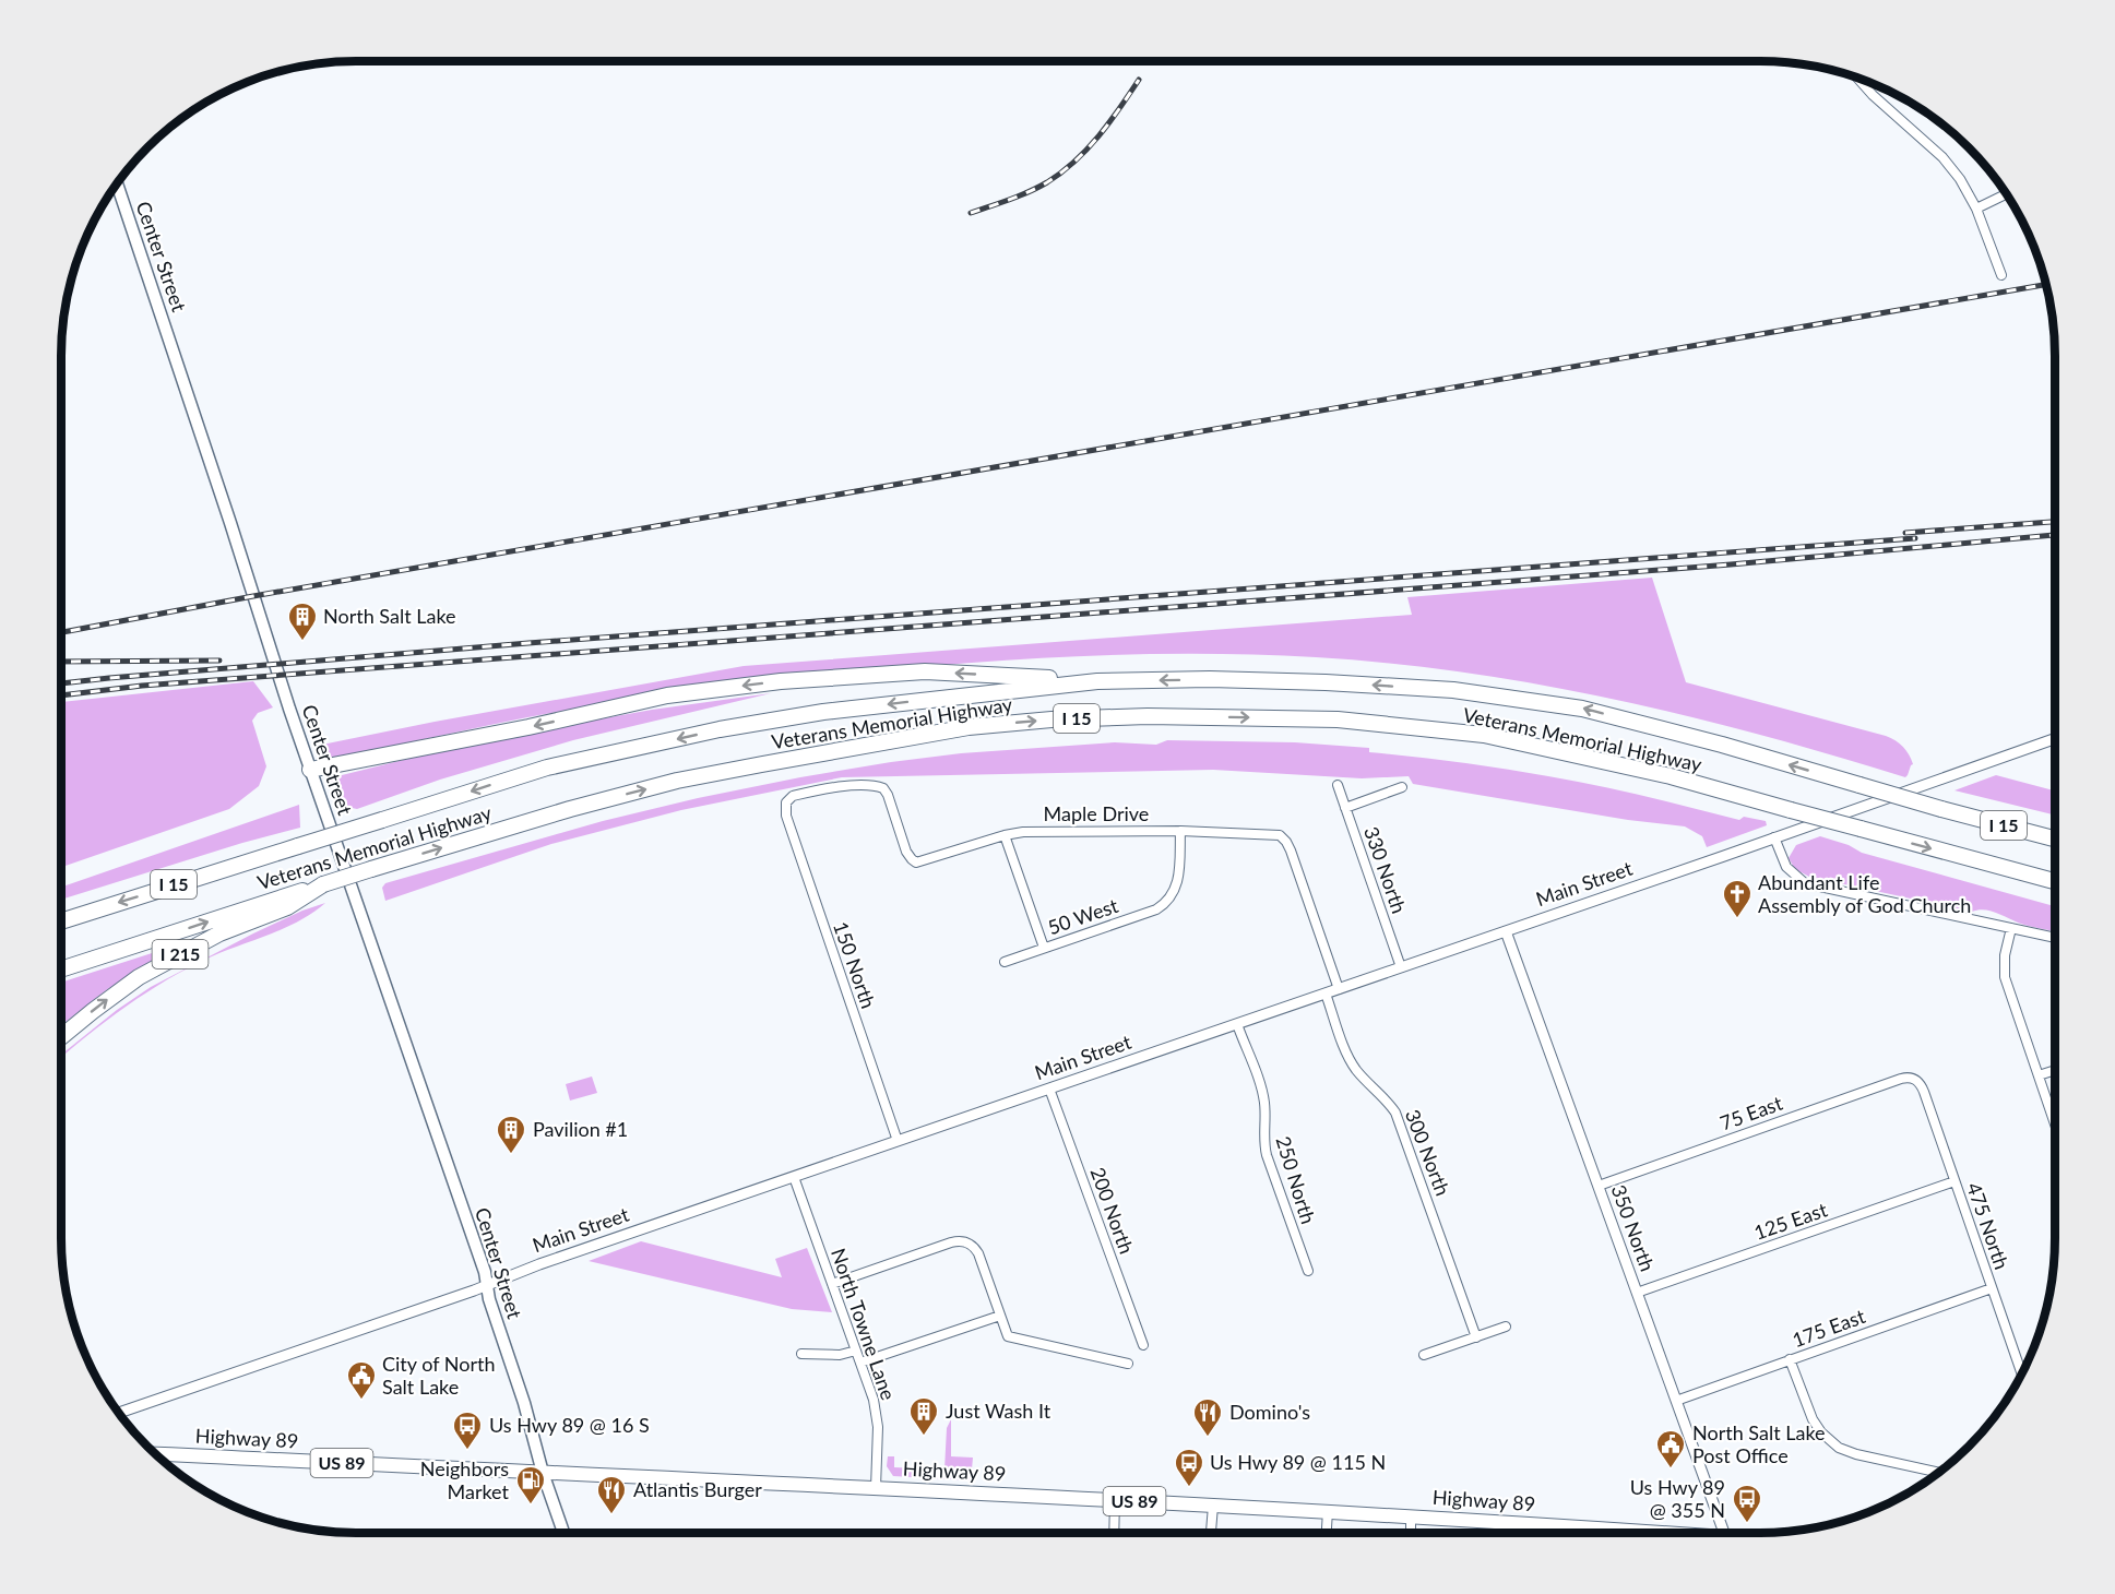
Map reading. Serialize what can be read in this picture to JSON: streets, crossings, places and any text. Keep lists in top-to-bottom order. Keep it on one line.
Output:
{"streets":{"highway":["I 15","Veterans Memorial Highway","I 215"],"main road":["Center Street","Highway 89","US 89"],"street":["Maple Drive","330 North","Main Street","50 West","150 North","75 East","300 North","250 North","200 North","125 East","475 North","350 North","North Towne Lane","175 East"]},"crossings":[["Center Street","Main Street"],["Center Street","Highway 89"],["Veterans Memorial Highway","I 215"],["Maple Drive","Main Street"],["Maple Drive","50 West"],["Maple Drive","150 North"],["330 North","Main Street"],["Main Street","150 North"],["Main Street","300 North"],["Main Street","250 North"],["Main Street","200 North"],["Main Street","350 North"],["Main Street","North Towne Lane"],["75 East","475 North"],["75 East","350 North"],["125 East","475 North"],["125 East","350 North"],["475 North","175 East"],["350 North","175 East"],["North Towne Lane","Highway 89"]],"places":{"building":["North Salt Lake","Pavilion #1","Just Wash It"],"church":["Abundant Life Assembly of God Church"],"public building":["City of North Salt Lake","North Salt Lake Post Office"],"restaurant":["Domino's","Atlantis Burger"],"bus stop":["Us Hwy 89 @ 16 S","Us Hwy 89 @ 115 N","Us Hwy 89 @ 355 N"],"fuel station":["Neighbors Market"]}}
